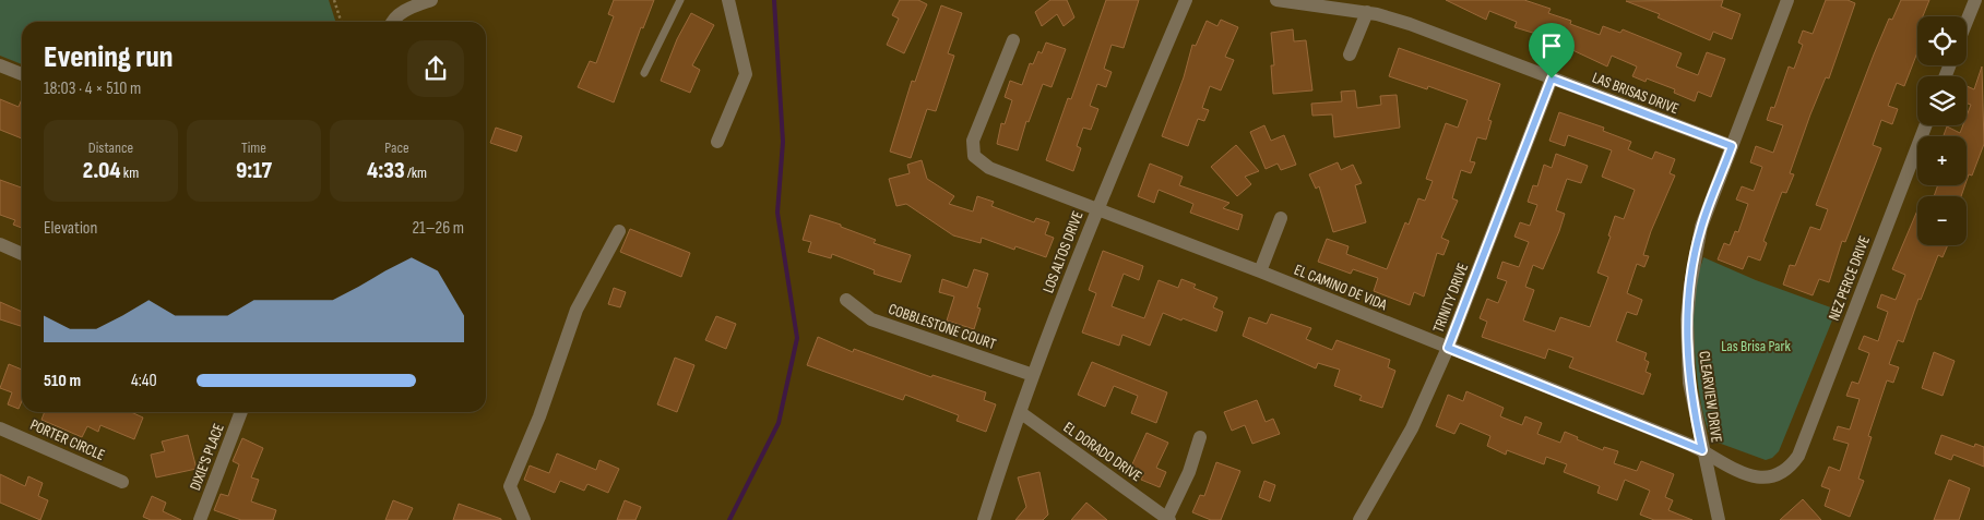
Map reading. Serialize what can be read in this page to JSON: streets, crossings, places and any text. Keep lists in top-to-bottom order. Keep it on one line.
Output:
{"streets":{"street":["LAS BRISAS DRIVE","LOS ALTOS DRIVE","NEZ PERCE DRIVE","EL CAMINO DE VIDA","TRINITY DRIVE","COBBLESTONE COURT","CLEARVIEW DRIVE","PORTER CIRCLE","EL DORADO DRIVE","DIXIE'S PLACE"]},"crossings":[["LAS BRISAS DRIVE","TRINITY DRIVE"],["LAS BRISAS DRIVE","CLEARVIEW DRIVE"],["LOS ALTOS DRIVE","EL CAMINO DE VIDA"],["LOS ALTOS DRIVE","COBBLESTONE COURT"],["LOS ALTOS DRIVE","EL DORADO DRIVE"],["NEZ PERCE DRIVE","EL CAMINO DE VIDA"],["EL CAMINO DE VIDA","TRINITY DRIVE"],["EL CAMINO DE VIDA","CLEARVIEW DRIVE"]],"parks":["Las Brisa Park"],"page":{"map_buttons":["+","−"],"heading":["Evening run","18:03 · 4 × 510 m"],"stats":[["Distance","2.04 km"],["Time","9:17"],["Pace","4:33 /km"]],"chart":["Elevation","21–26 m"],"list":[{"name":"510 m","note":"4:40"}]}}
